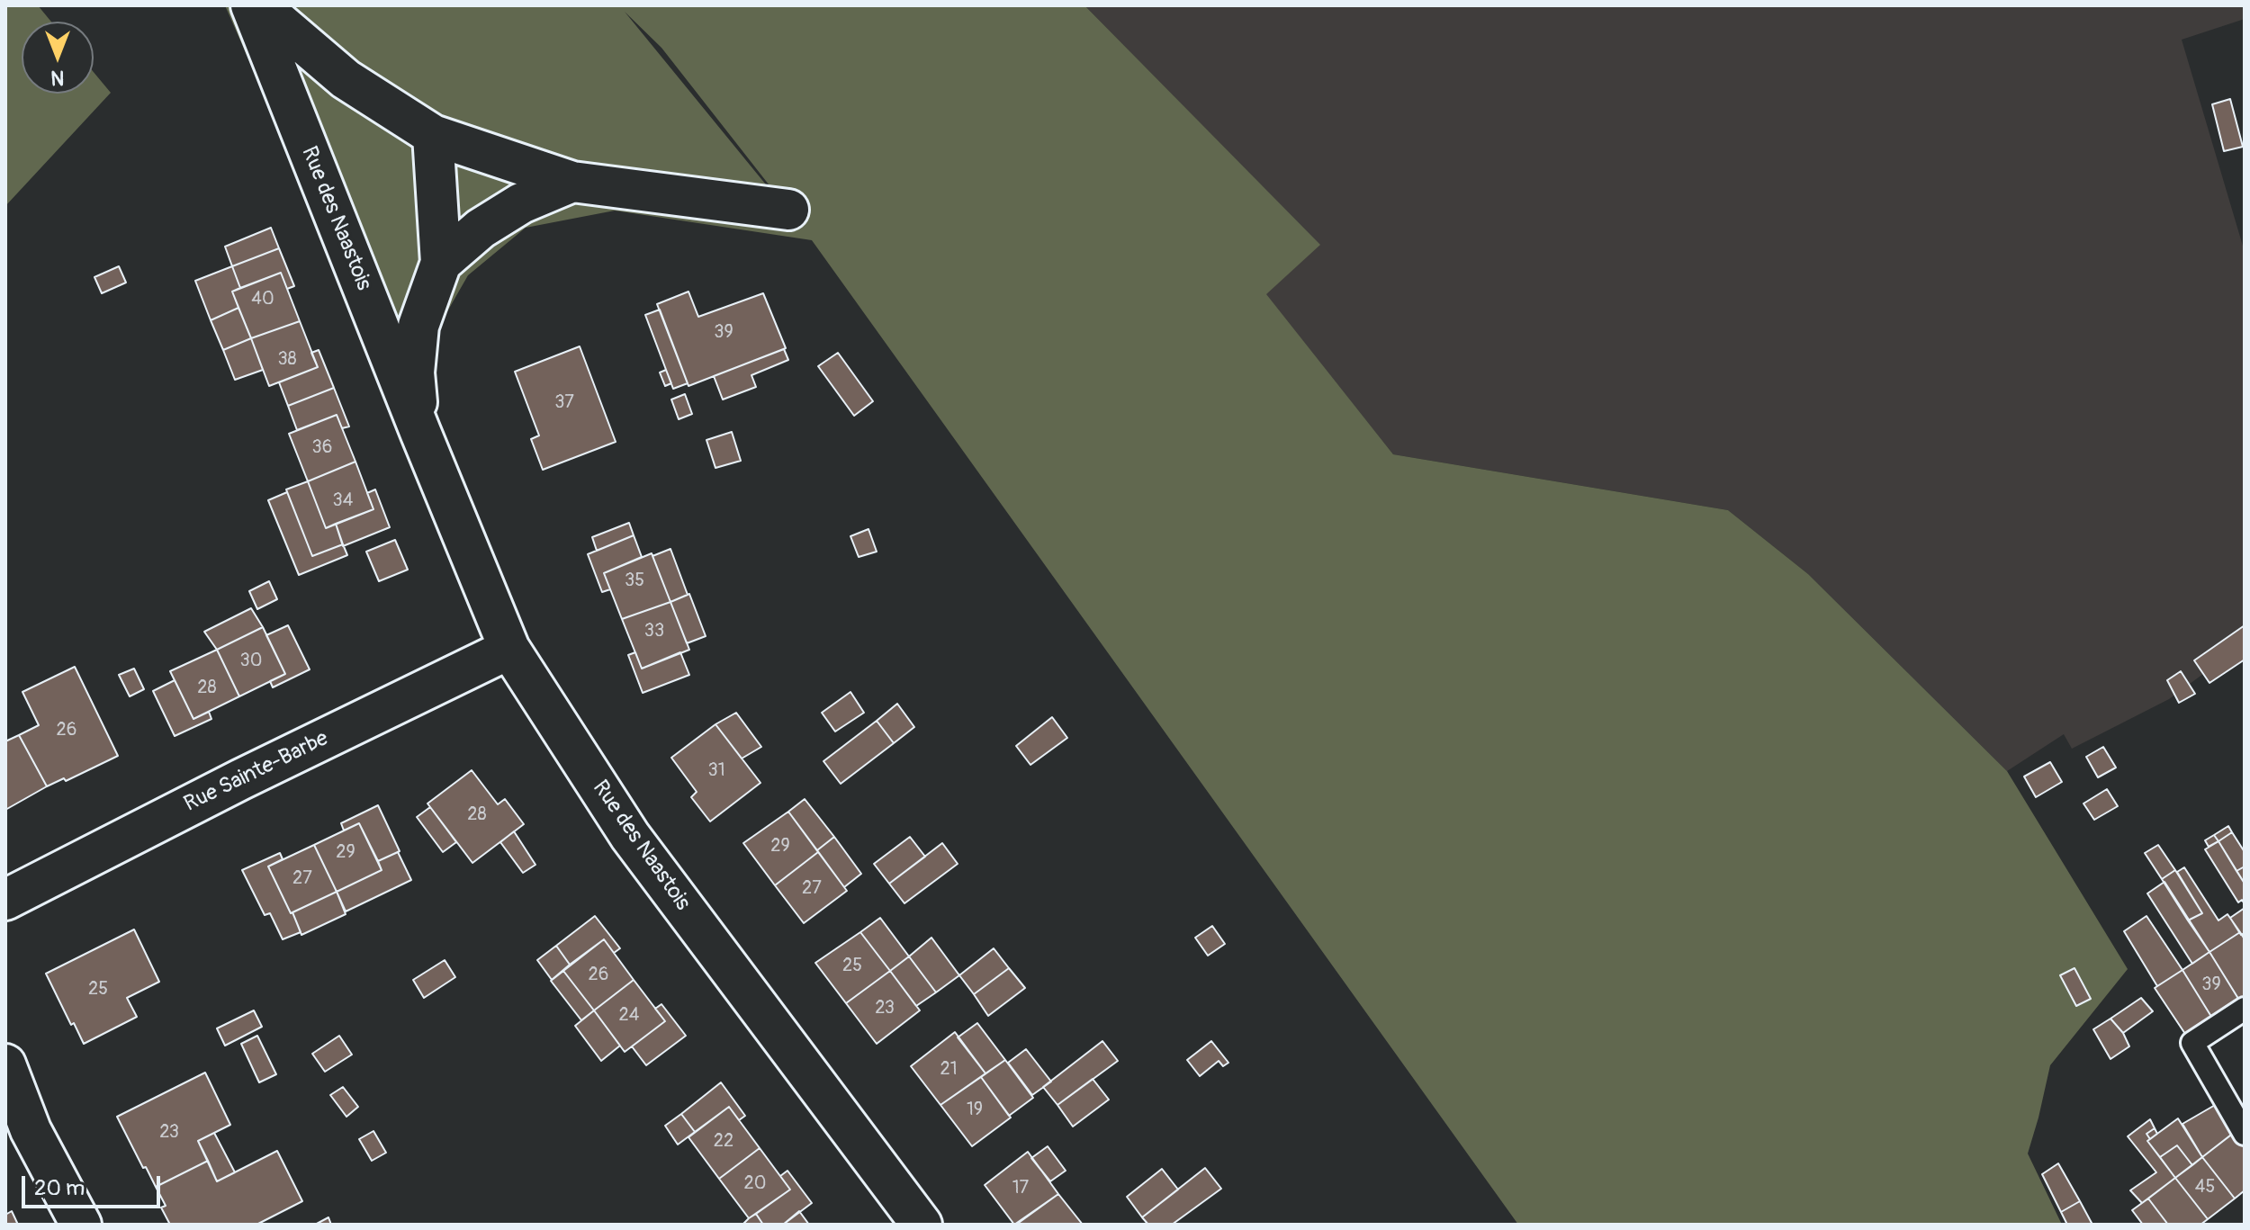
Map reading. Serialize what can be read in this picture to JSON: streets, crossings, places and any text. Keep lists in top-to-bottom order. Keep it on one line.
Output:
{"streets":{"street":["Rue des Naastois","Rue Sainte-Barbe"]},"crossings":[["Rue des Naastois","Rue Sainte-Barbe"]],"house_numbers":["40","39","38","37","36","34","35","33","30","28","26","31","28","29","29","27","27","25","26","39","25","23","24","21","19","23","22","20","45","17"],"scale_bar":"20 m","north":"bottom"}
